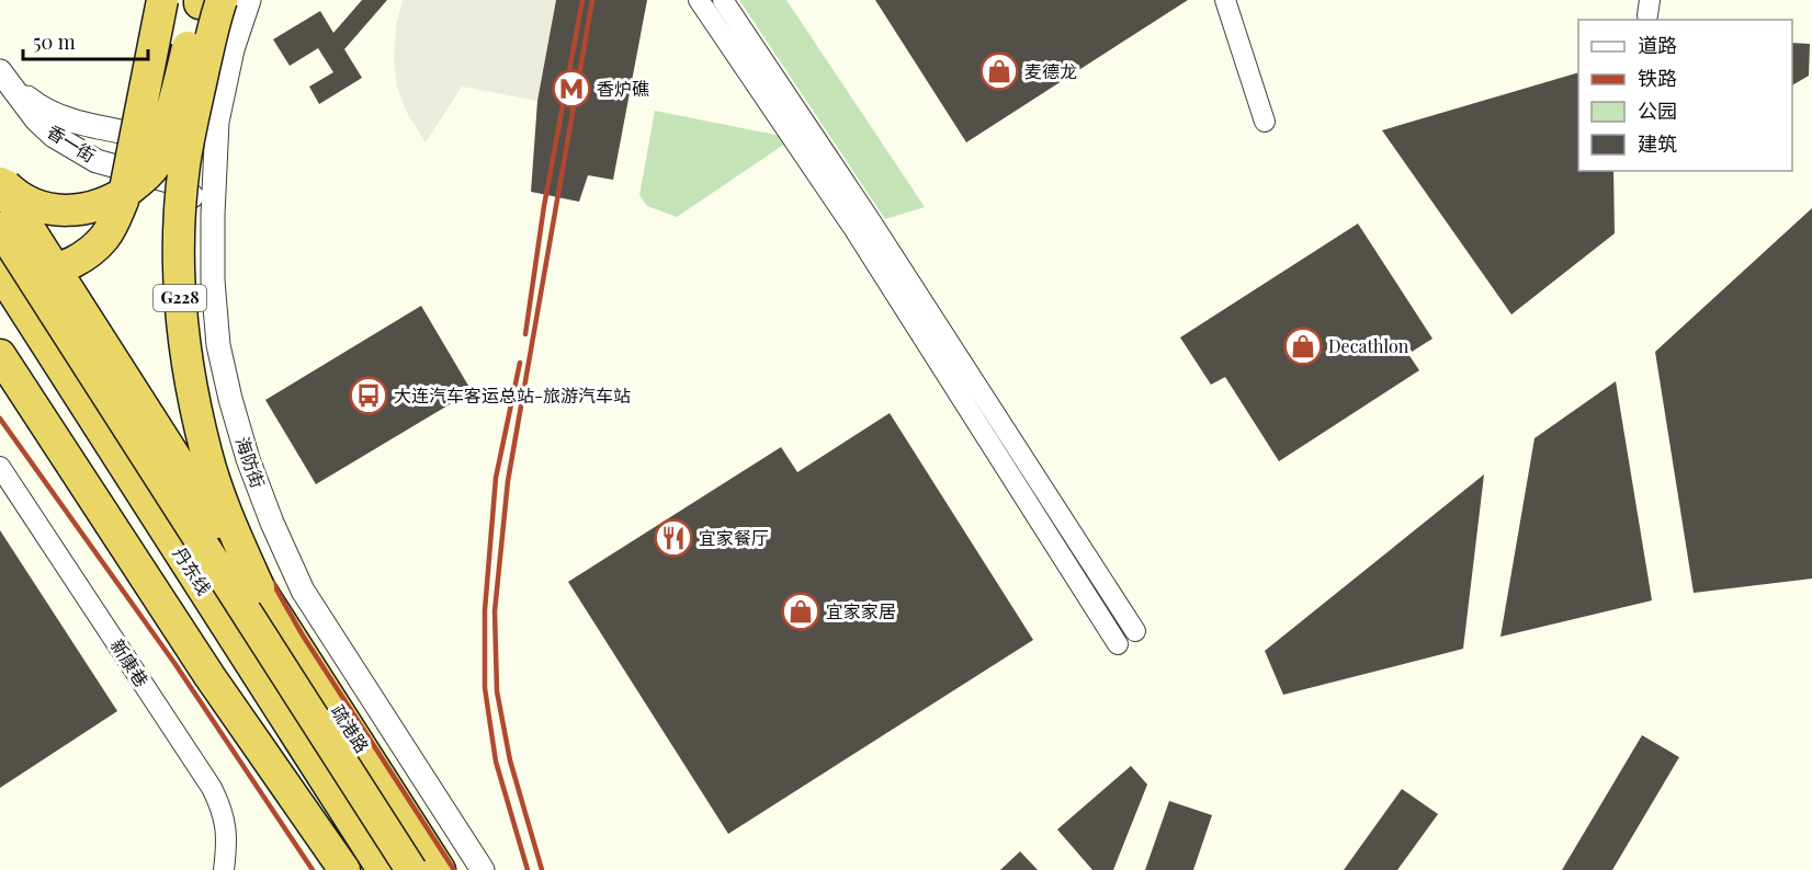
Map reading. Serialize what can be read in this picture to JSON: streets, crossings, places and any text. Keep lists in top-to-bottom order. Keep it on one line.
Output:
{"streets":{"highway":["G228","丹东线","疏港路"],"street":["香一街","海防街","新康巷"]},"crossings":[["香一街","海防街"],["G228","疏港路"]],"places":{"shop":["麦德龙","Decathlon","宜家家居"],"metro station":["香炉礁"],"bus stop":["大连汽车客运总站-旅游汽车站"],"restaurant":["宜家餐厅"]},"legend":["道路","铁路","公园","建筑"],"scale_bar":"50 m"}
